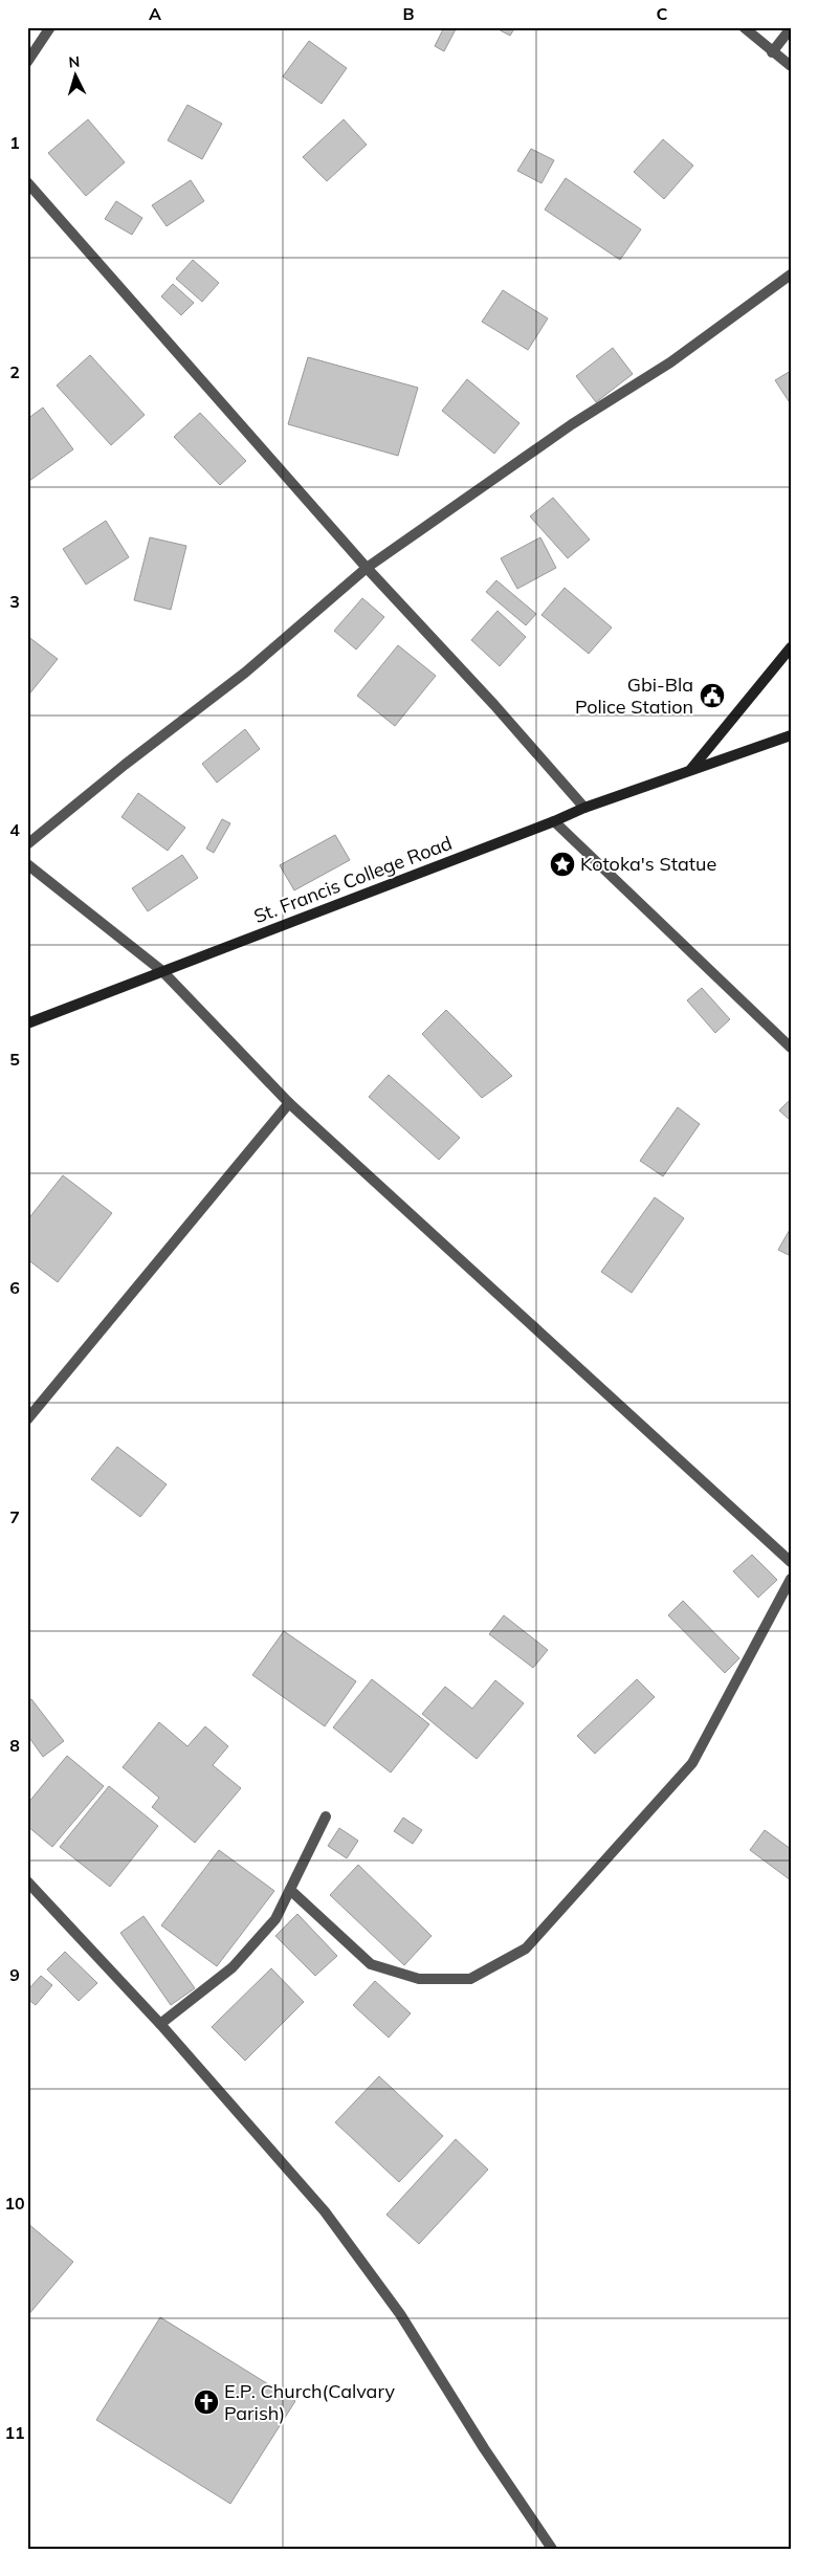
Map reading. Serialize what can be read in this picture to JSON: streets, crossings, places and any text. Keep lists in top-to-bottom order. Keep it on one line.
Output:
{"streets":{"main road":["St. Francis College Road"]},"places":{"public building":["Gbi-Bla Police Station"],"place":["Kotoka's Statue"],"church":["E.P. Church(Calvary Parish)"]},"north":"top","grid":{"columns":["A","B","C"],"rows":["1","2","3","4","5","6","7","8","9","10","11"]}}
